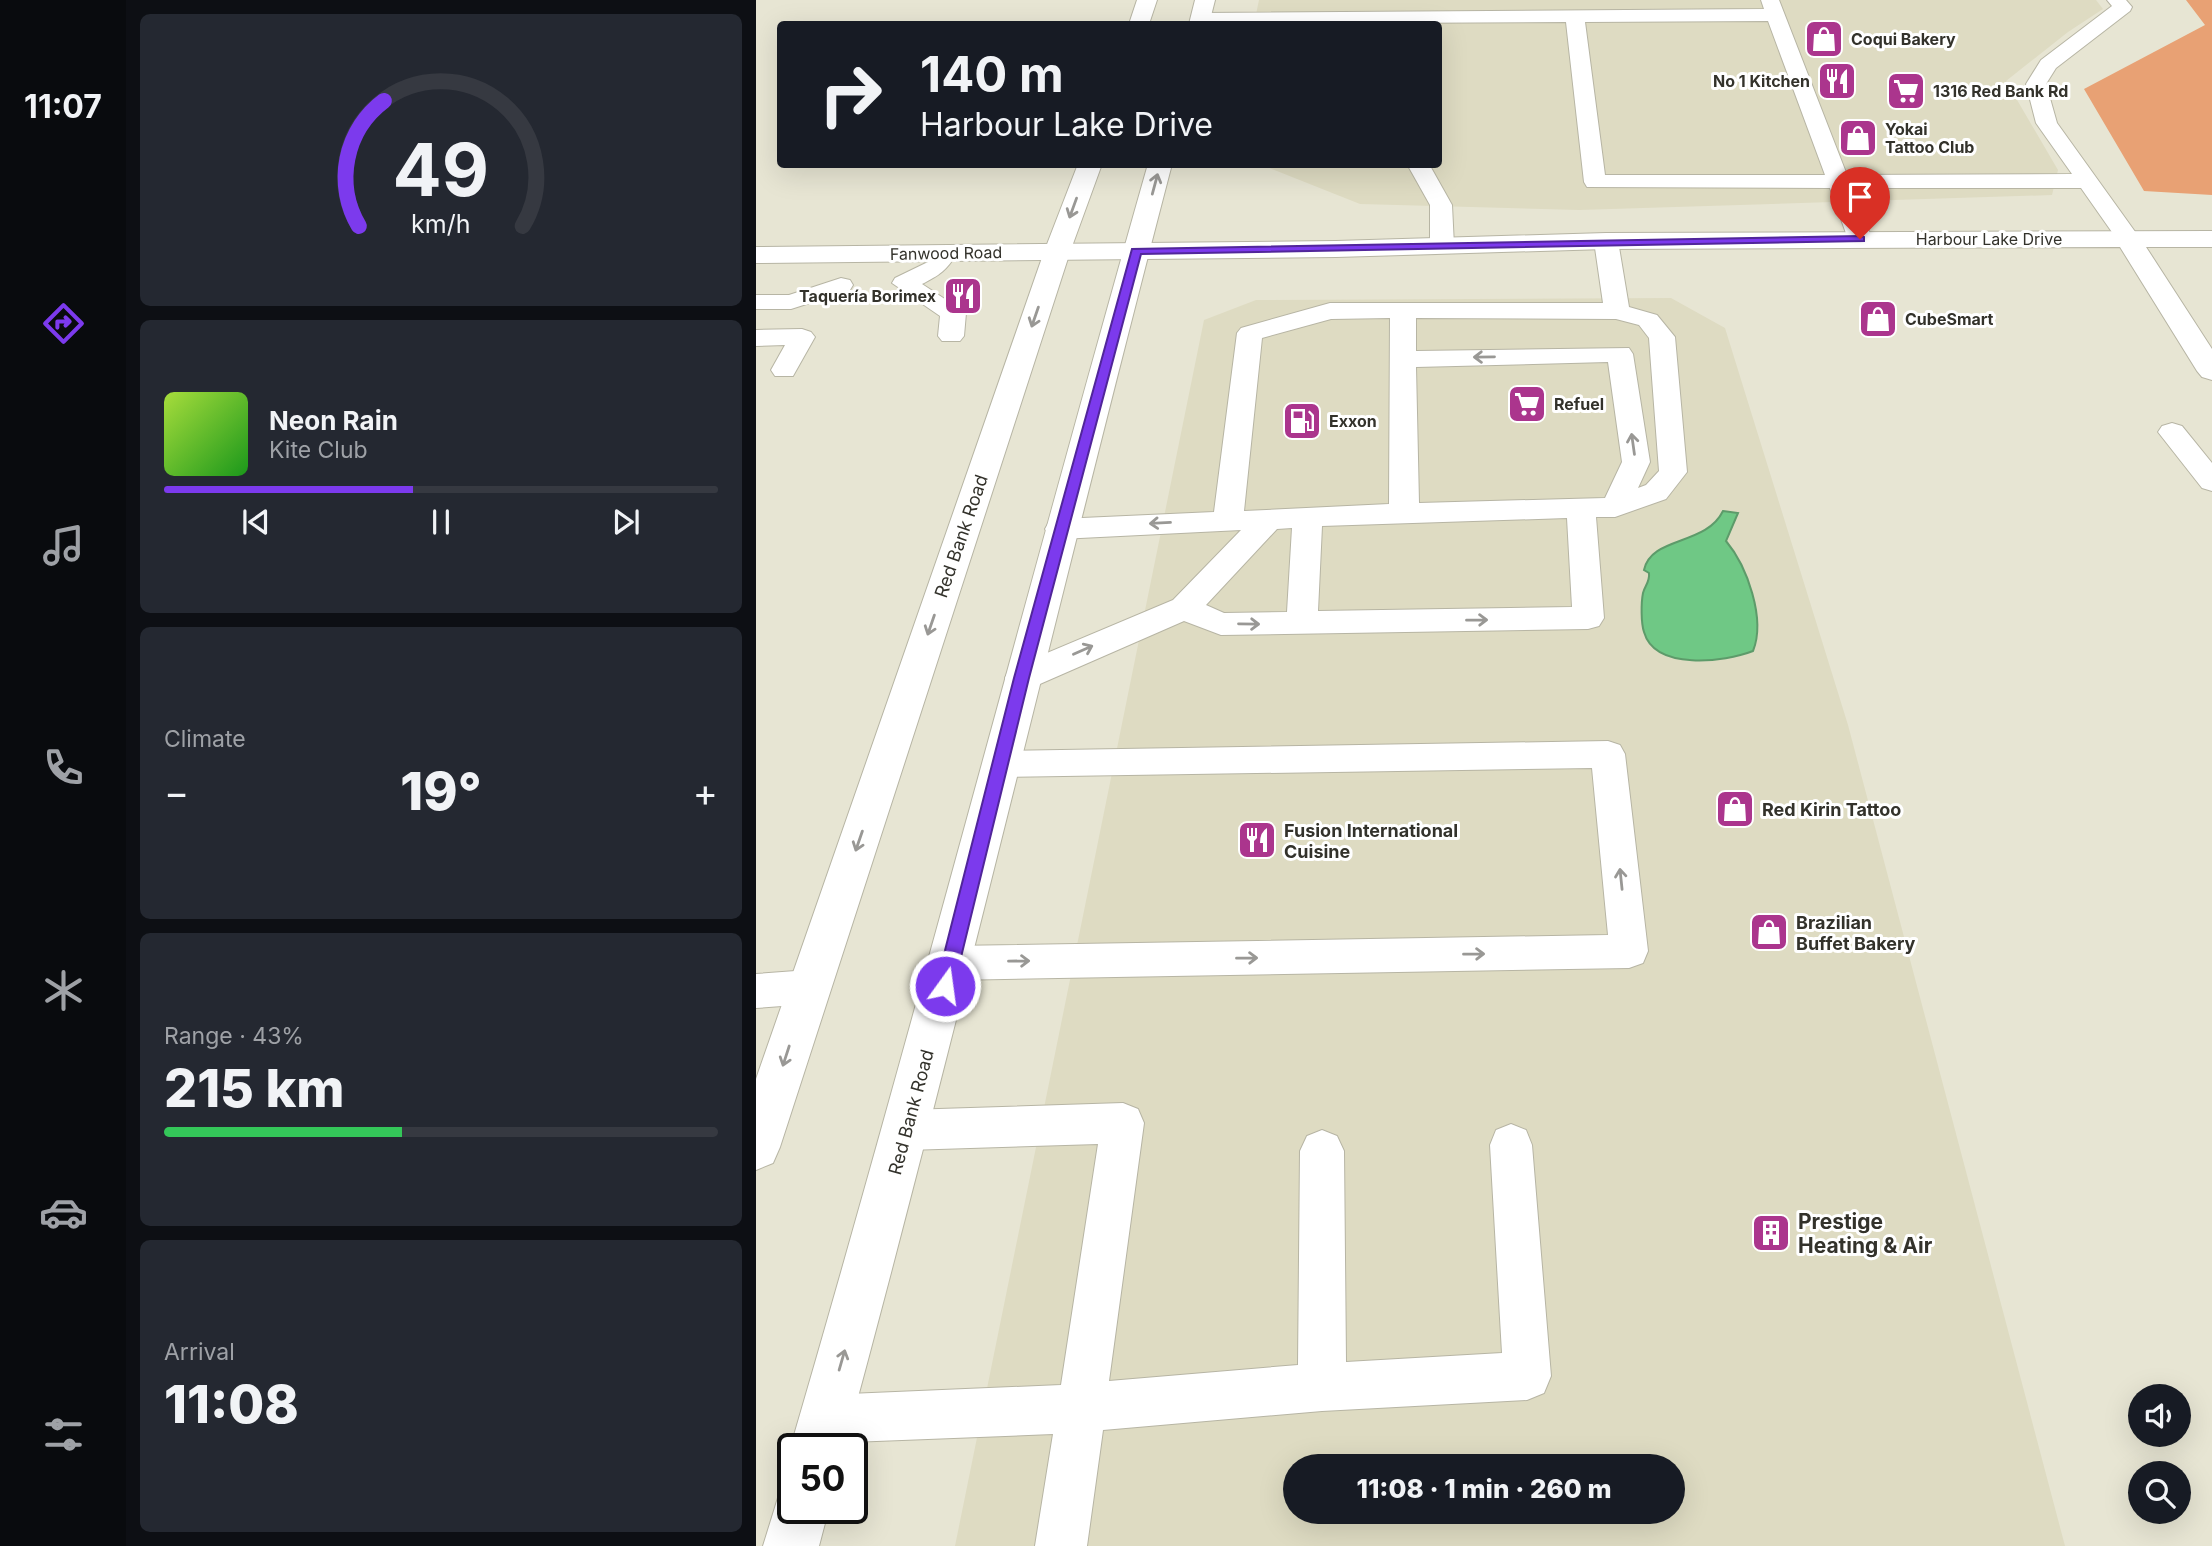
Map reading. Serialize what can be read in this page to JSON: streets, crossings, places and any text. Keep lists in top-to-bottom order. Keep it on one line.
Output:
{"streets":{"main road":["Harbour Lake Drive","Fanwood Road","Red Bank Road"]},"crossings":[["Harbour Lake Drive","Fanwood Road"],["Harbour Lake Drive","Red Bank Road"],["Fanwood Road","Red Bank Road"]],"places":{"shop":["Coqui Bakery","Yokai Tattoo Club","CubeSmart","Red Kirin Tattoo","Brazilian Buffet Bakery"],"restaurant":["No 1 Kitchen","Taquería Borimex","Fusion International Cuisine"],"supermarket":["1316 Red Bank Rd","Refuel"],"fuel station":["Exxon"],"building":["Prestige Heating & Air"]},"page":{"tabs":"11:07","turn":["140 m","Harbour Lake Drive"],"song":["Neon Rain","Kite Club"],"tile":["Climate",["Range · 43%","215 km"],["Arrival","11:08"]],"heat":["−","19°","+"],"limit":"50","trip":"11:08 · 1 min · 260 m","gauge":["49","km/h"]}}
